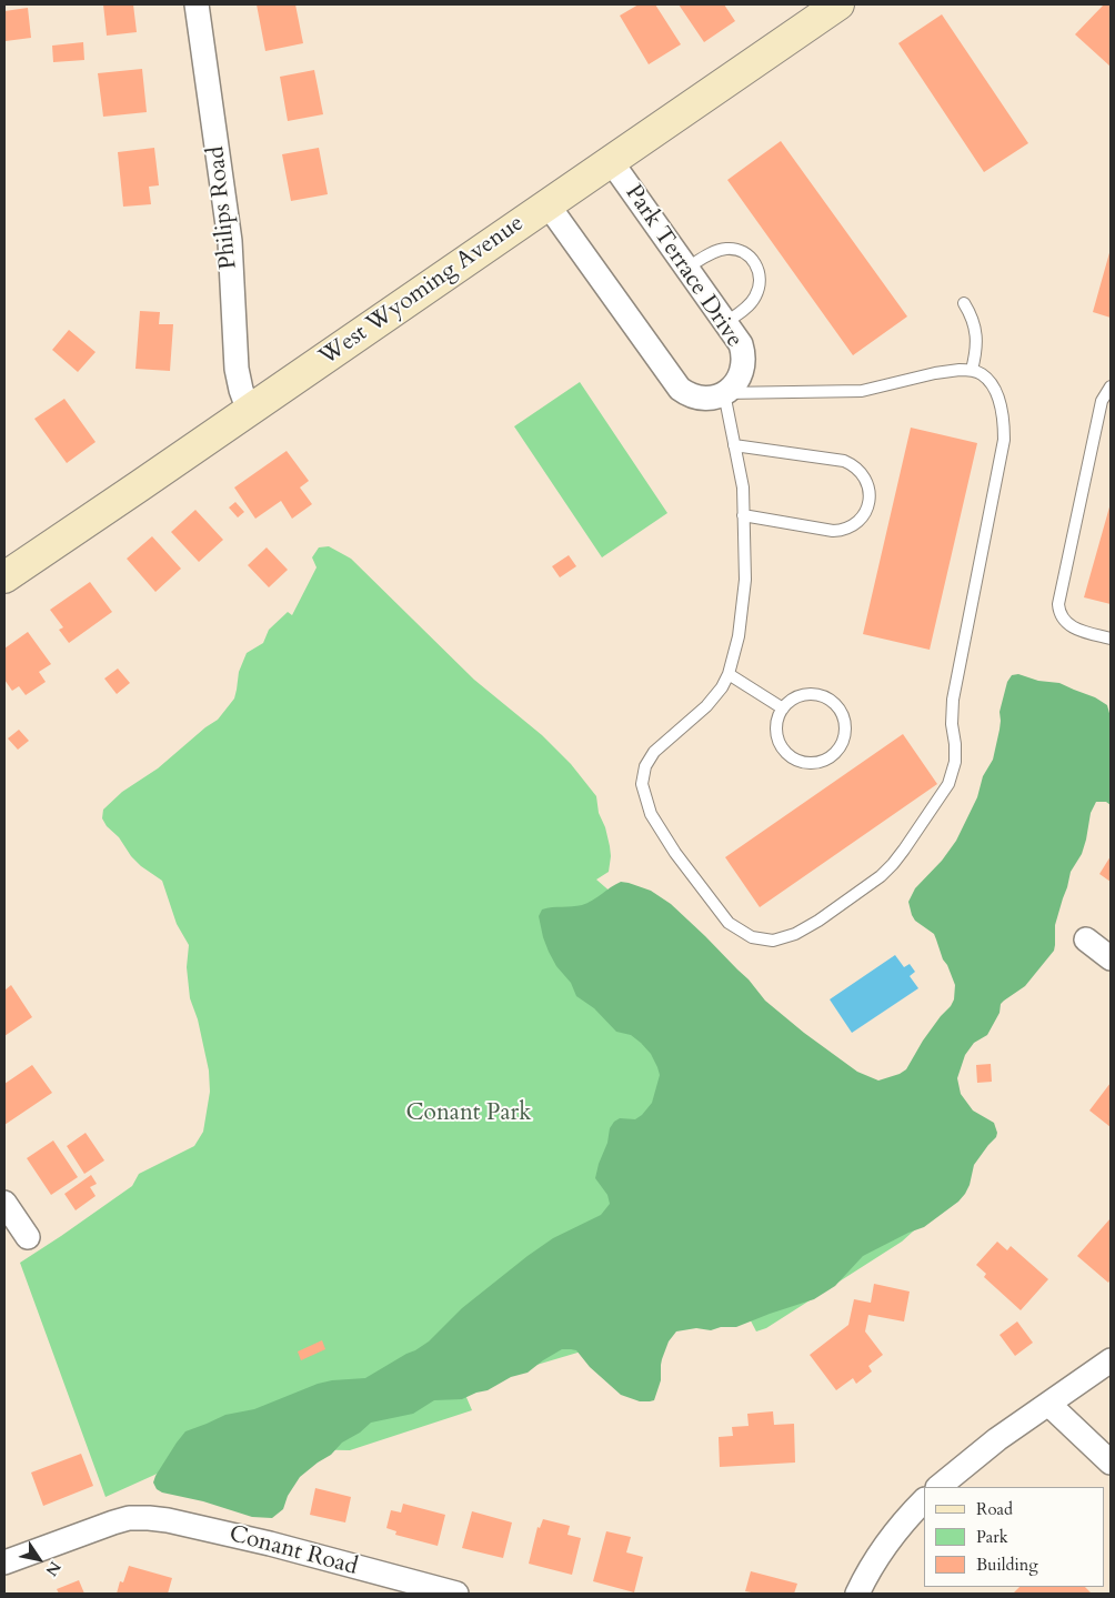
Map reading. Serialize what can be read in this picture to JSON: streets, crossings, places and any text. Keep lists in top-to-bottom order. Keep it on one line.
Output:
{"streets":{"main road":["West Wyoming Avenue"],"street":["Philips Road","Park Terrace Drive","Conant Road"]},"crossings":[["Philips Road","West Wyoming Avenue"],["Park Terrace Drive","West Wyoming Avenue"]],"parks":["Conant Park"],"legend":["Road","Park","Building"],"north":"bottom right"}
